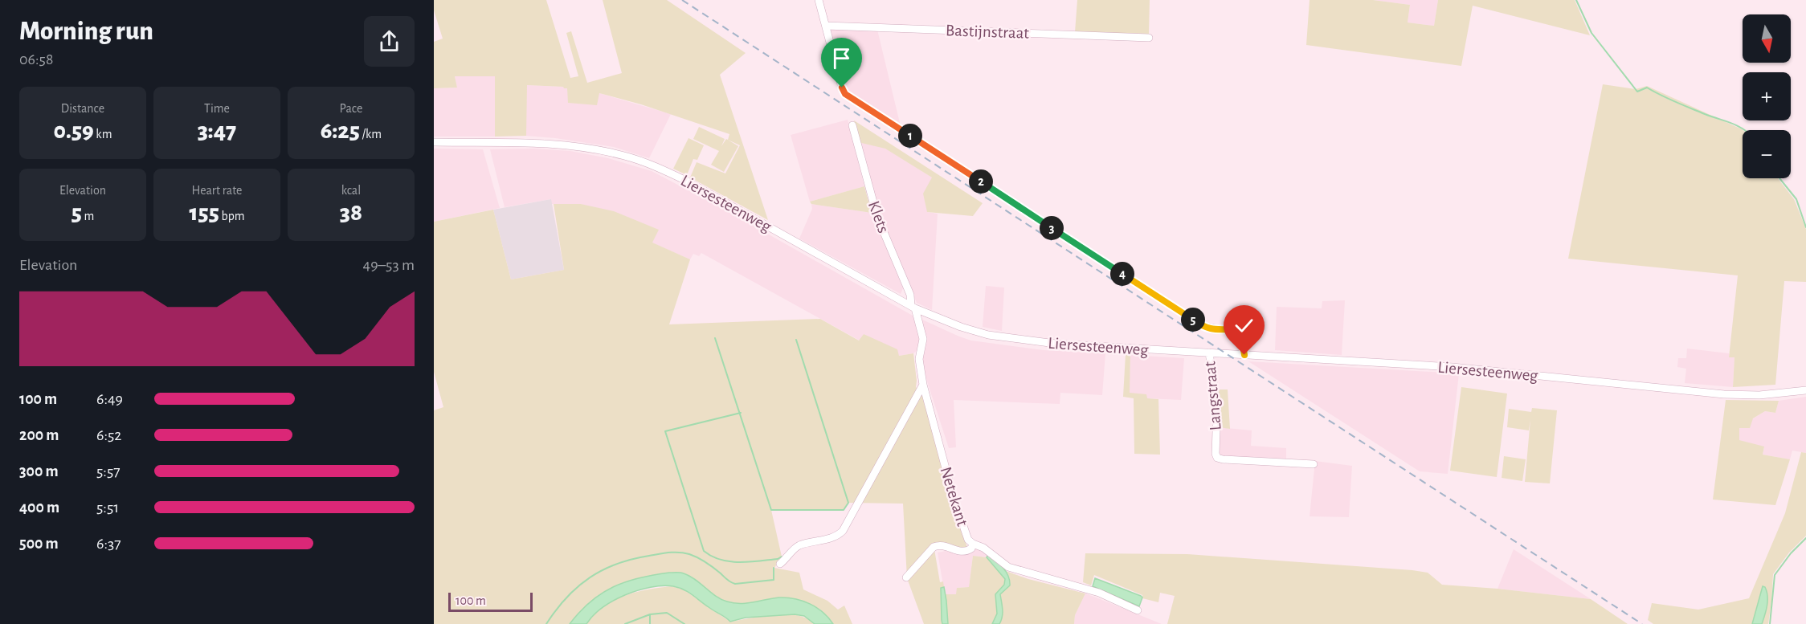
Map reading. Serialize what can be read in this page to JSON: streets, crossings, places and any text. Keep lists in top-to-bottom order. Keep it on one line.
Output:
{"streets":{"street":["Bastijnstraat","Liersesteenweg","Klets","Langstraat","Netekant"]},"crossings":[["Liersesteenweg","Klets"],["Liersesteenweg","Langstraat"],["Liersesteenweg","Netekant"],["Klets","Netekant"]],"scale_bar":"100 m","north":"bottom","page":{"heading":["Morning run","06:58"],"map_buttons":["+","−"],"stats":[["Distance","0.59 km"],["Time","3:47"],["Pace","6:25 /km"],["Elevation","5 m"],["Heart rate","155 bpm"],["kcal","38"]],"pins":["1","2","3","4","5"],"chart":["Elevation","49–53 m"],"list":[{"name":"100 m","note":"6:49"},{"name":"200 m","note":"6:52"},{"name":"300 m","note":"5:57"},{"name":"400 m","note":"5:51"},{"name":"500 m","note":"6:37"}],"scale":"100 m"}}
